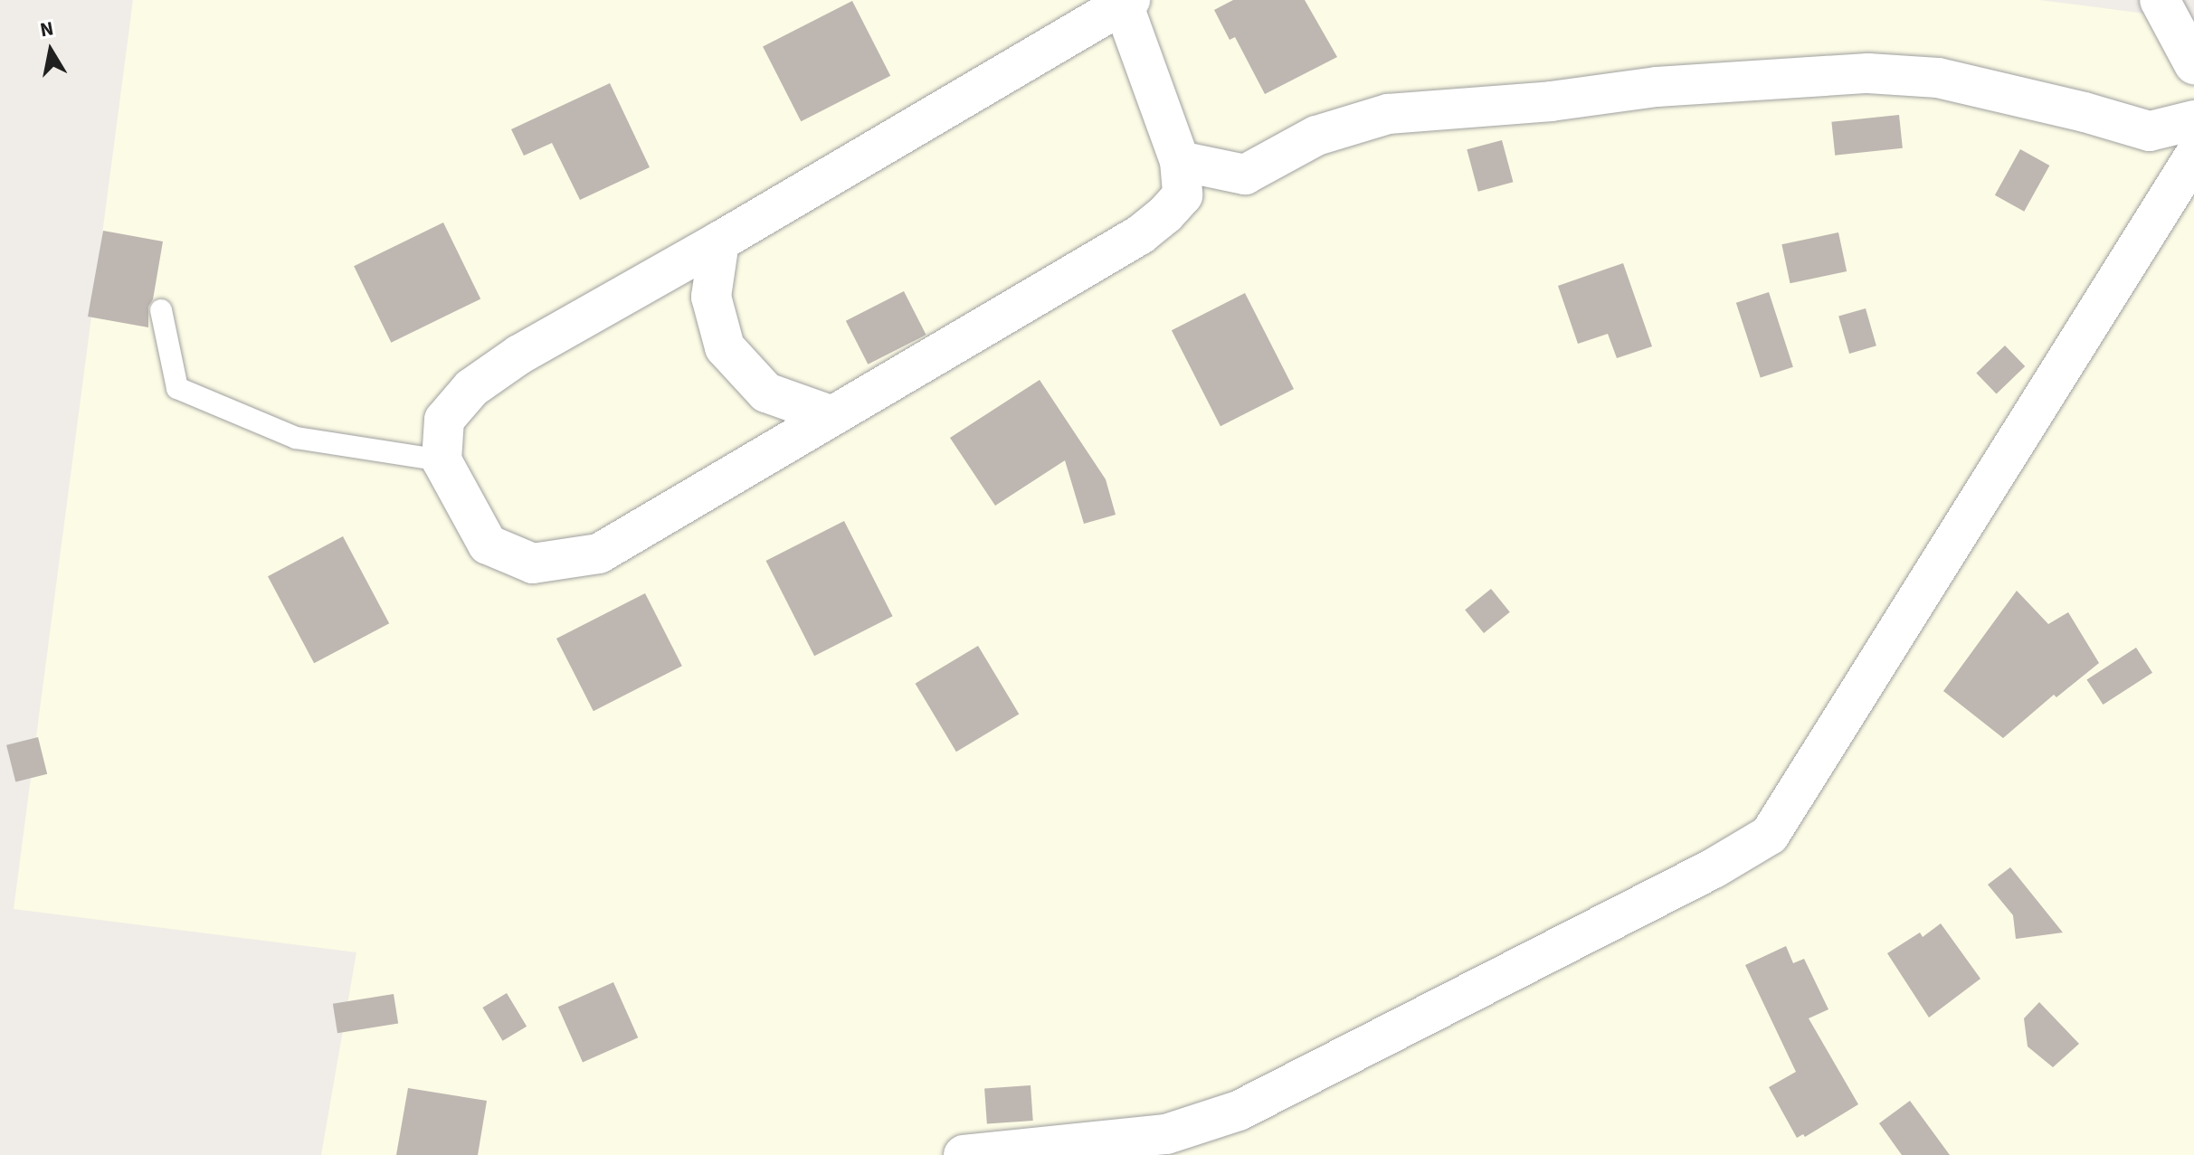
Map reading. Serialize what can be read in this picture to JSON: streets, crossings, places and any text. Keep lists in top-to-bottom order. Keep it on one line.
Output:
{"north":"top"}
